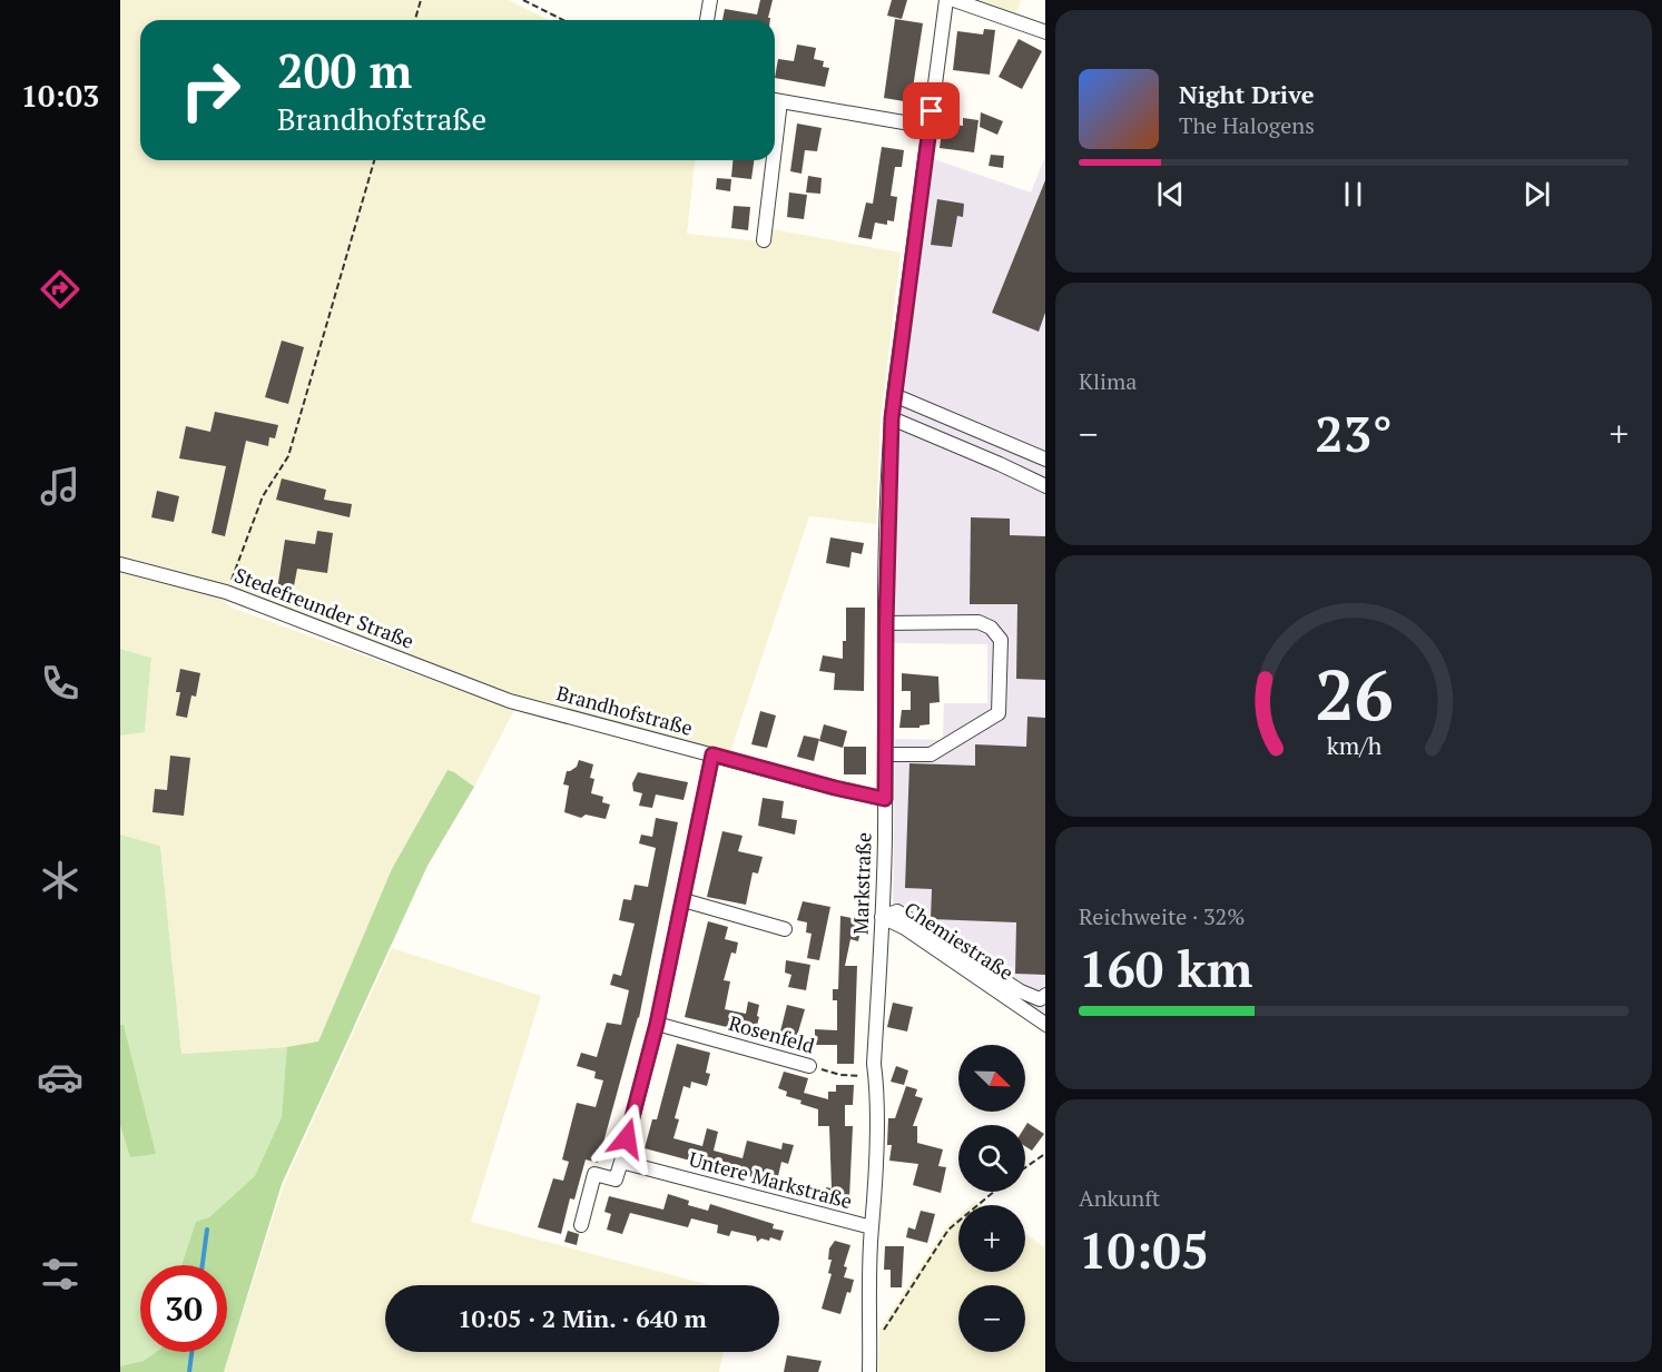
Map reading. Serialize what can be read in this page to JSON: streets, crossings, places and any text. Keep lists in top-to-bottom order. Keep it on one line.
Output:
{"streets":{"street":["Stedefreunder Straße","Brandhofstraße","Markstraße","Chemiestraße","Rosenfeld","Untere Markstraße"]},"crossings":[["Stedefreunder Straße","Brandhofstraße"],["Brandhofstraße","Markstraße"],["Markstraße","Chemiestraße"],["Markstraße","Rosenfeld"],["Markstraße","Untere Markstraße"]],"north":"bottom right","page":{"tabs":"10:03","turn":["200 m","Brandhofstraße"],"song":["Night Drive","The Halogens"],"tile":["Klima",["Reichweite · 32%","160 km"],["Ankunft","10:05"]],"heat":["−","23°","+"],"map_buttons":["+","−"],"limit":"30","trip":"10:05 · 2 Min. · 640 m","gauge":["26","km/h"]}}
